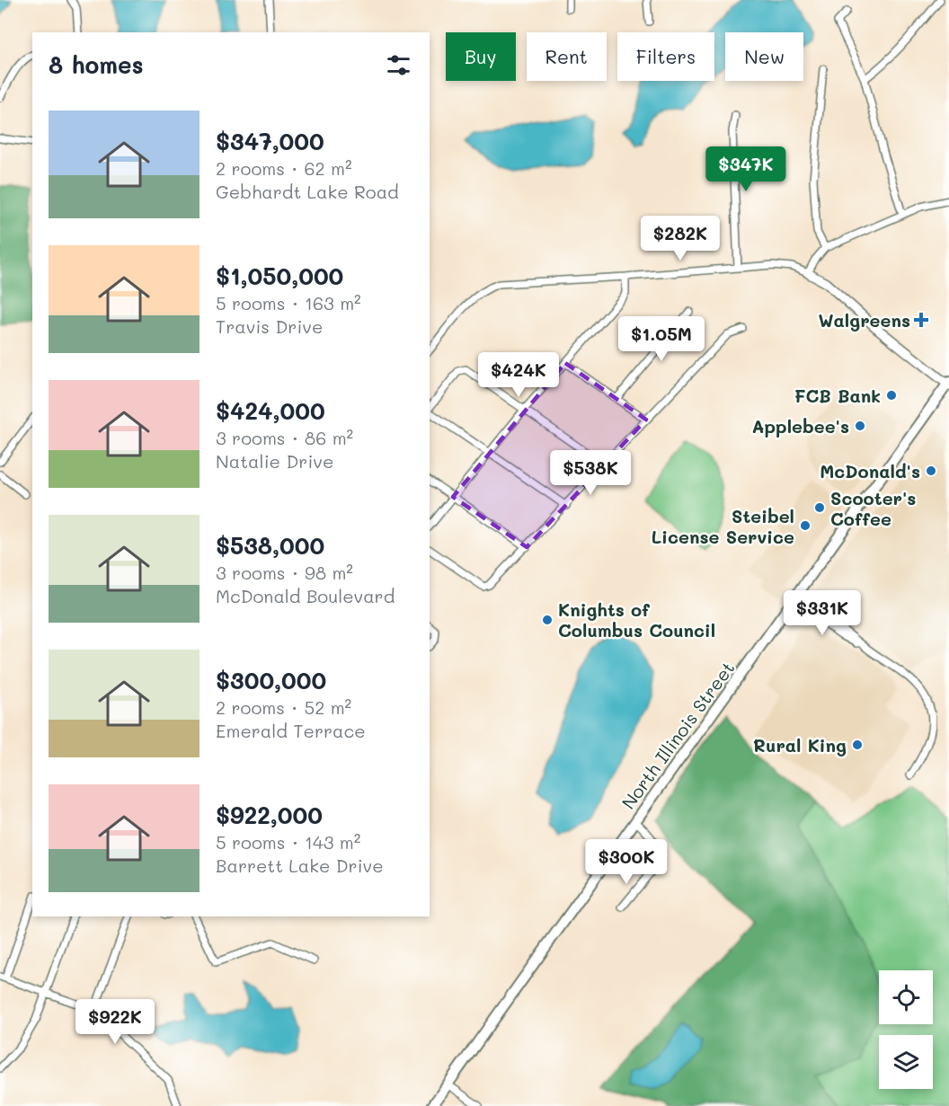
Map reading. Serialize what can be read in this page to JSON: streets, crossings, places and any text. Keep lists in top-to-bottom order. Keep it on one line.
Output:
{"streets":{"main road":["North Illinois Street"]},"places":{"health":["Walgreens"],"other":["FCB Bank","Applebee's","McDonald's","Scooter's Coffee","Steibel License Service","Knights of Columbus Council","Rural King"]},"page":{"chip":["Buy","Rent","Filters","New"],"heading":"8 homes","list":[{"name":"$347,000","note":"2 rooms · 62 m² · Gebhardt Lake Road"},{"name":"$1,050,000","note":"5 rooms · 163 m² · Travis Drive"},{"name":"$424,000","note":"3 rooms · 86 m² · Natalie Drive"},{"name":"$538,000","note":"3 rooms · 98 m² · McDonald Boulevard"},{"name":"$300,000","note":"2 rooms · 52 m² · Emerald Terrace"},{"name":"$922,000","note":"5 rooms · 143 m² · Barrett Lake Drive"}],"price":["$347K","$282K","$1.05M","$424K","$538K","$331K","$300K","$922K"]}}
